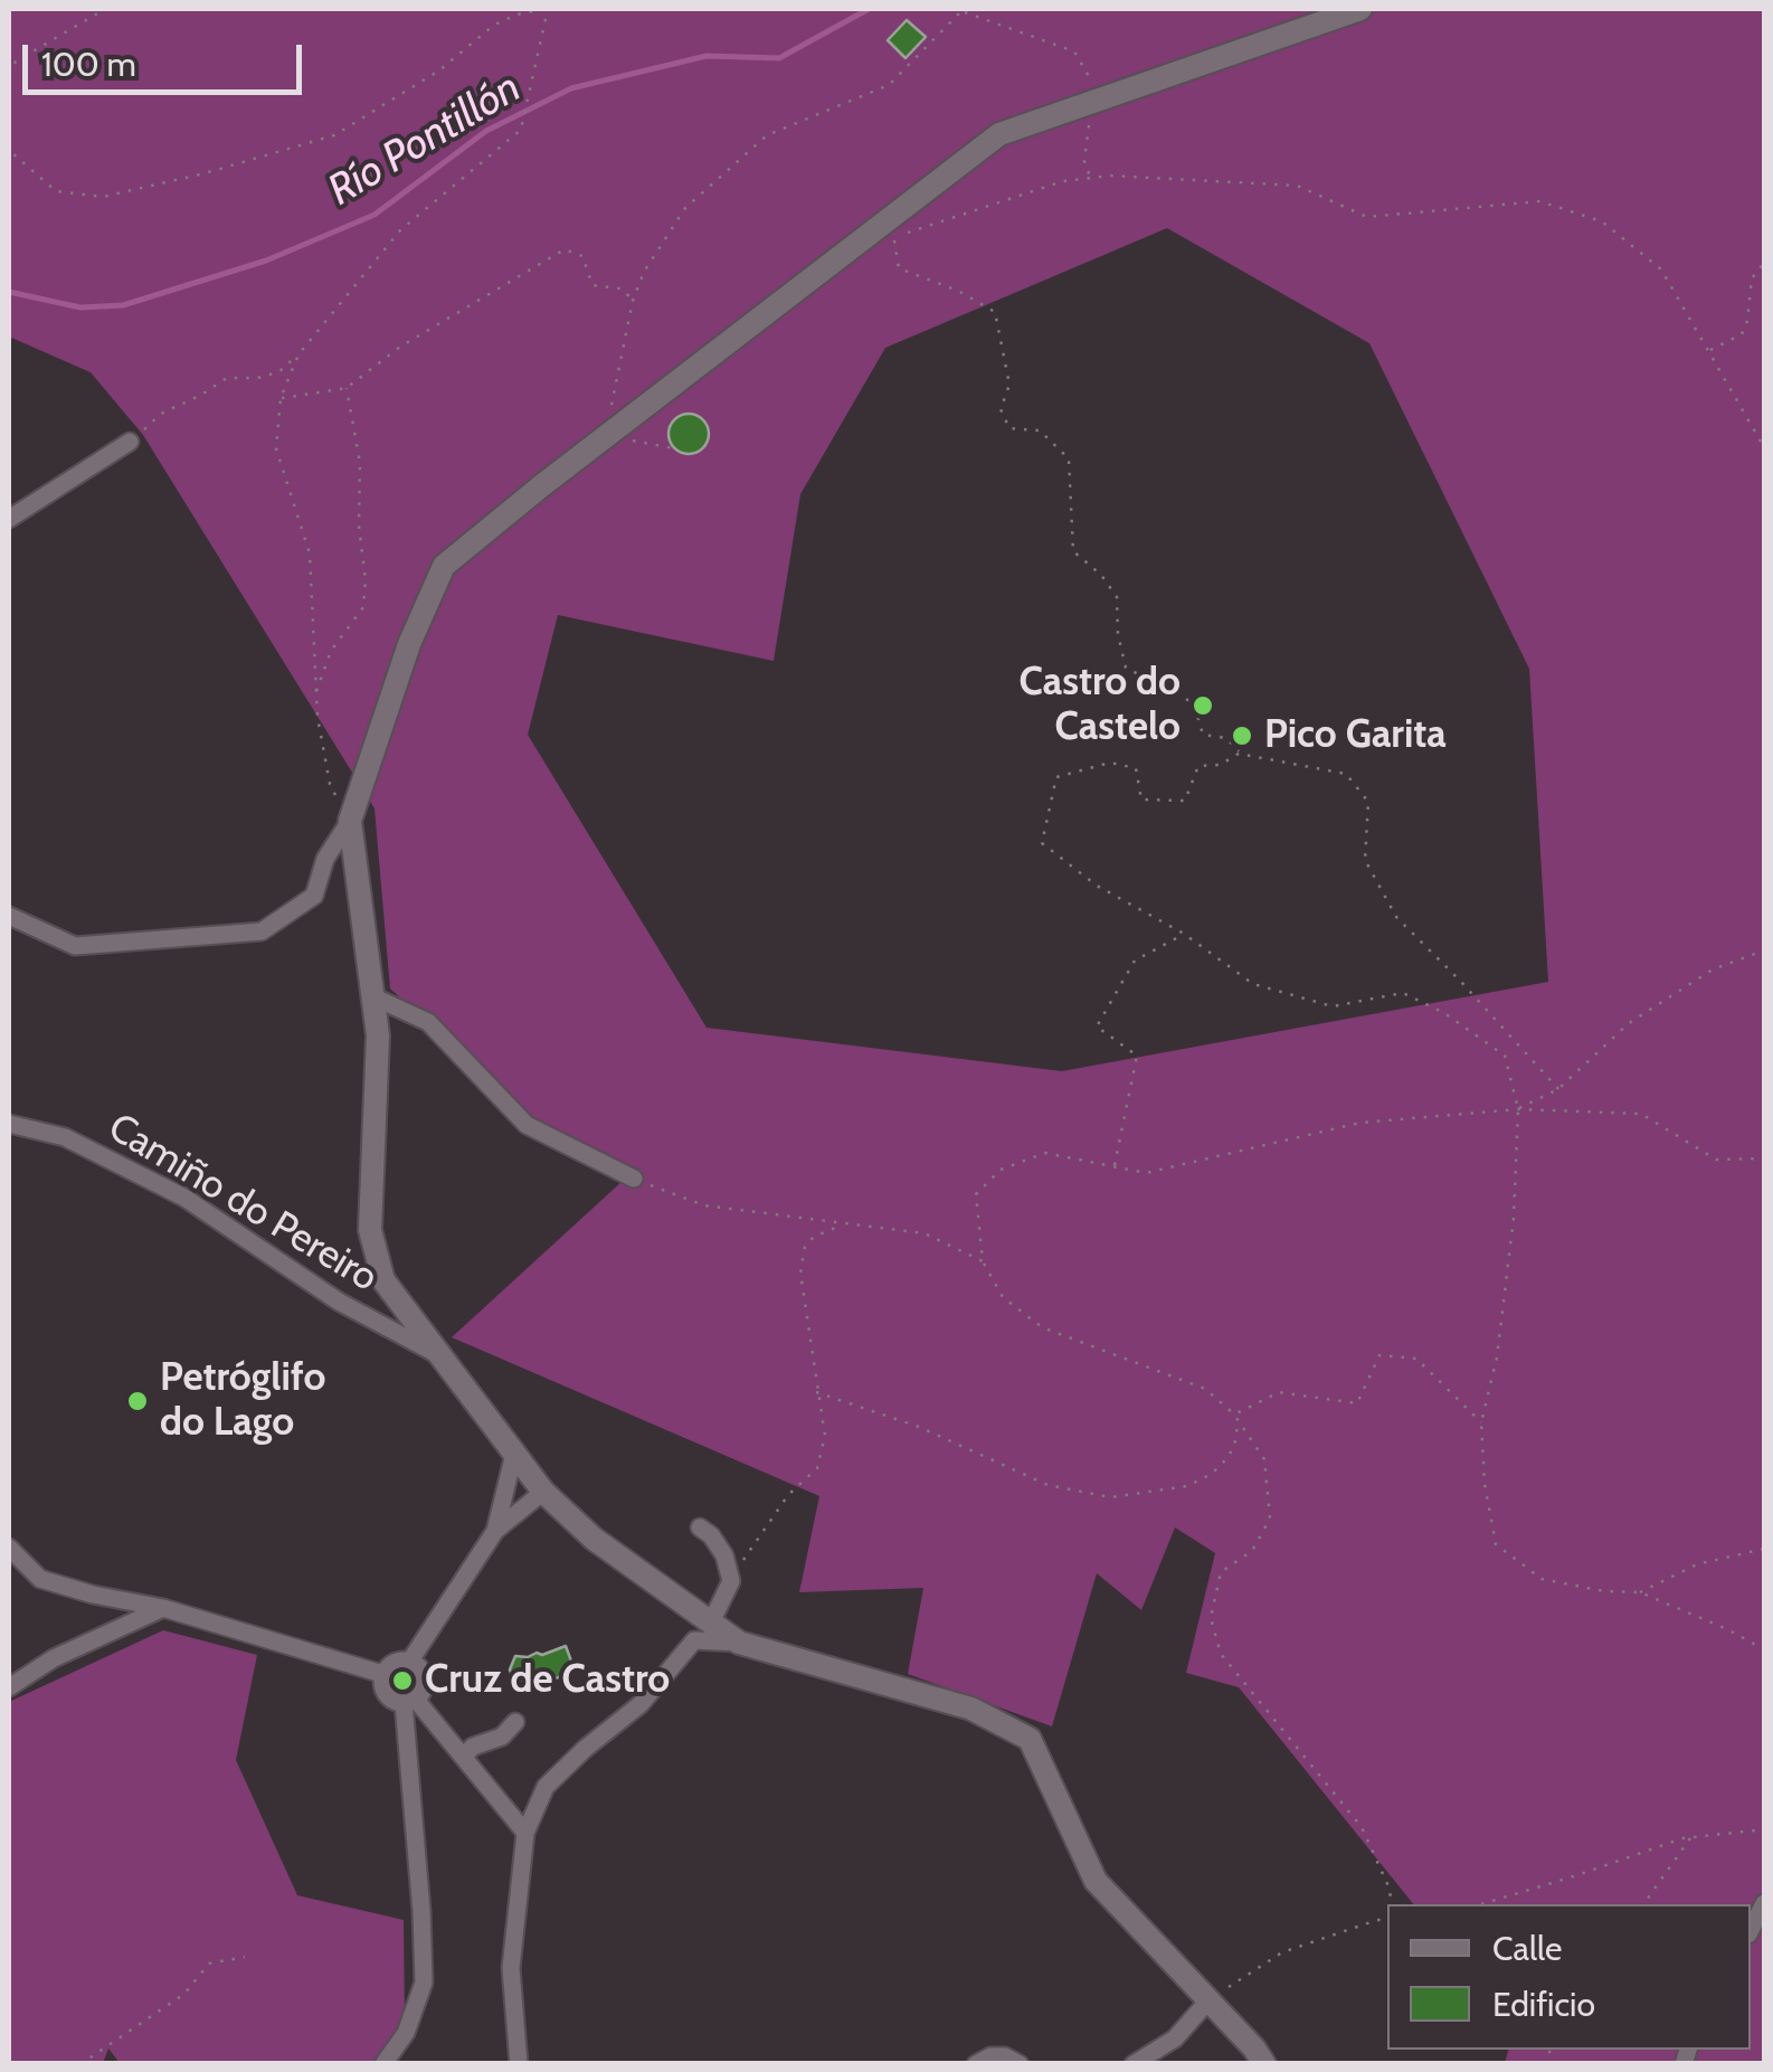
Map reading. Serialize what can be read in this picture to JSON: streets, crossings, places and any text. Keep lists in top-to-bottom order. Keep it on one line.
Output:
{"streets":{"street":["Camiño do Pereiro"]},"water":["Río Pontillón"],"places":["Castro do Castelo","Pico Garita","Petróglifo do Lago","Cruz de Castro"],"legend":["Calle","Edificio"],"scale_bar":"100 m"}
